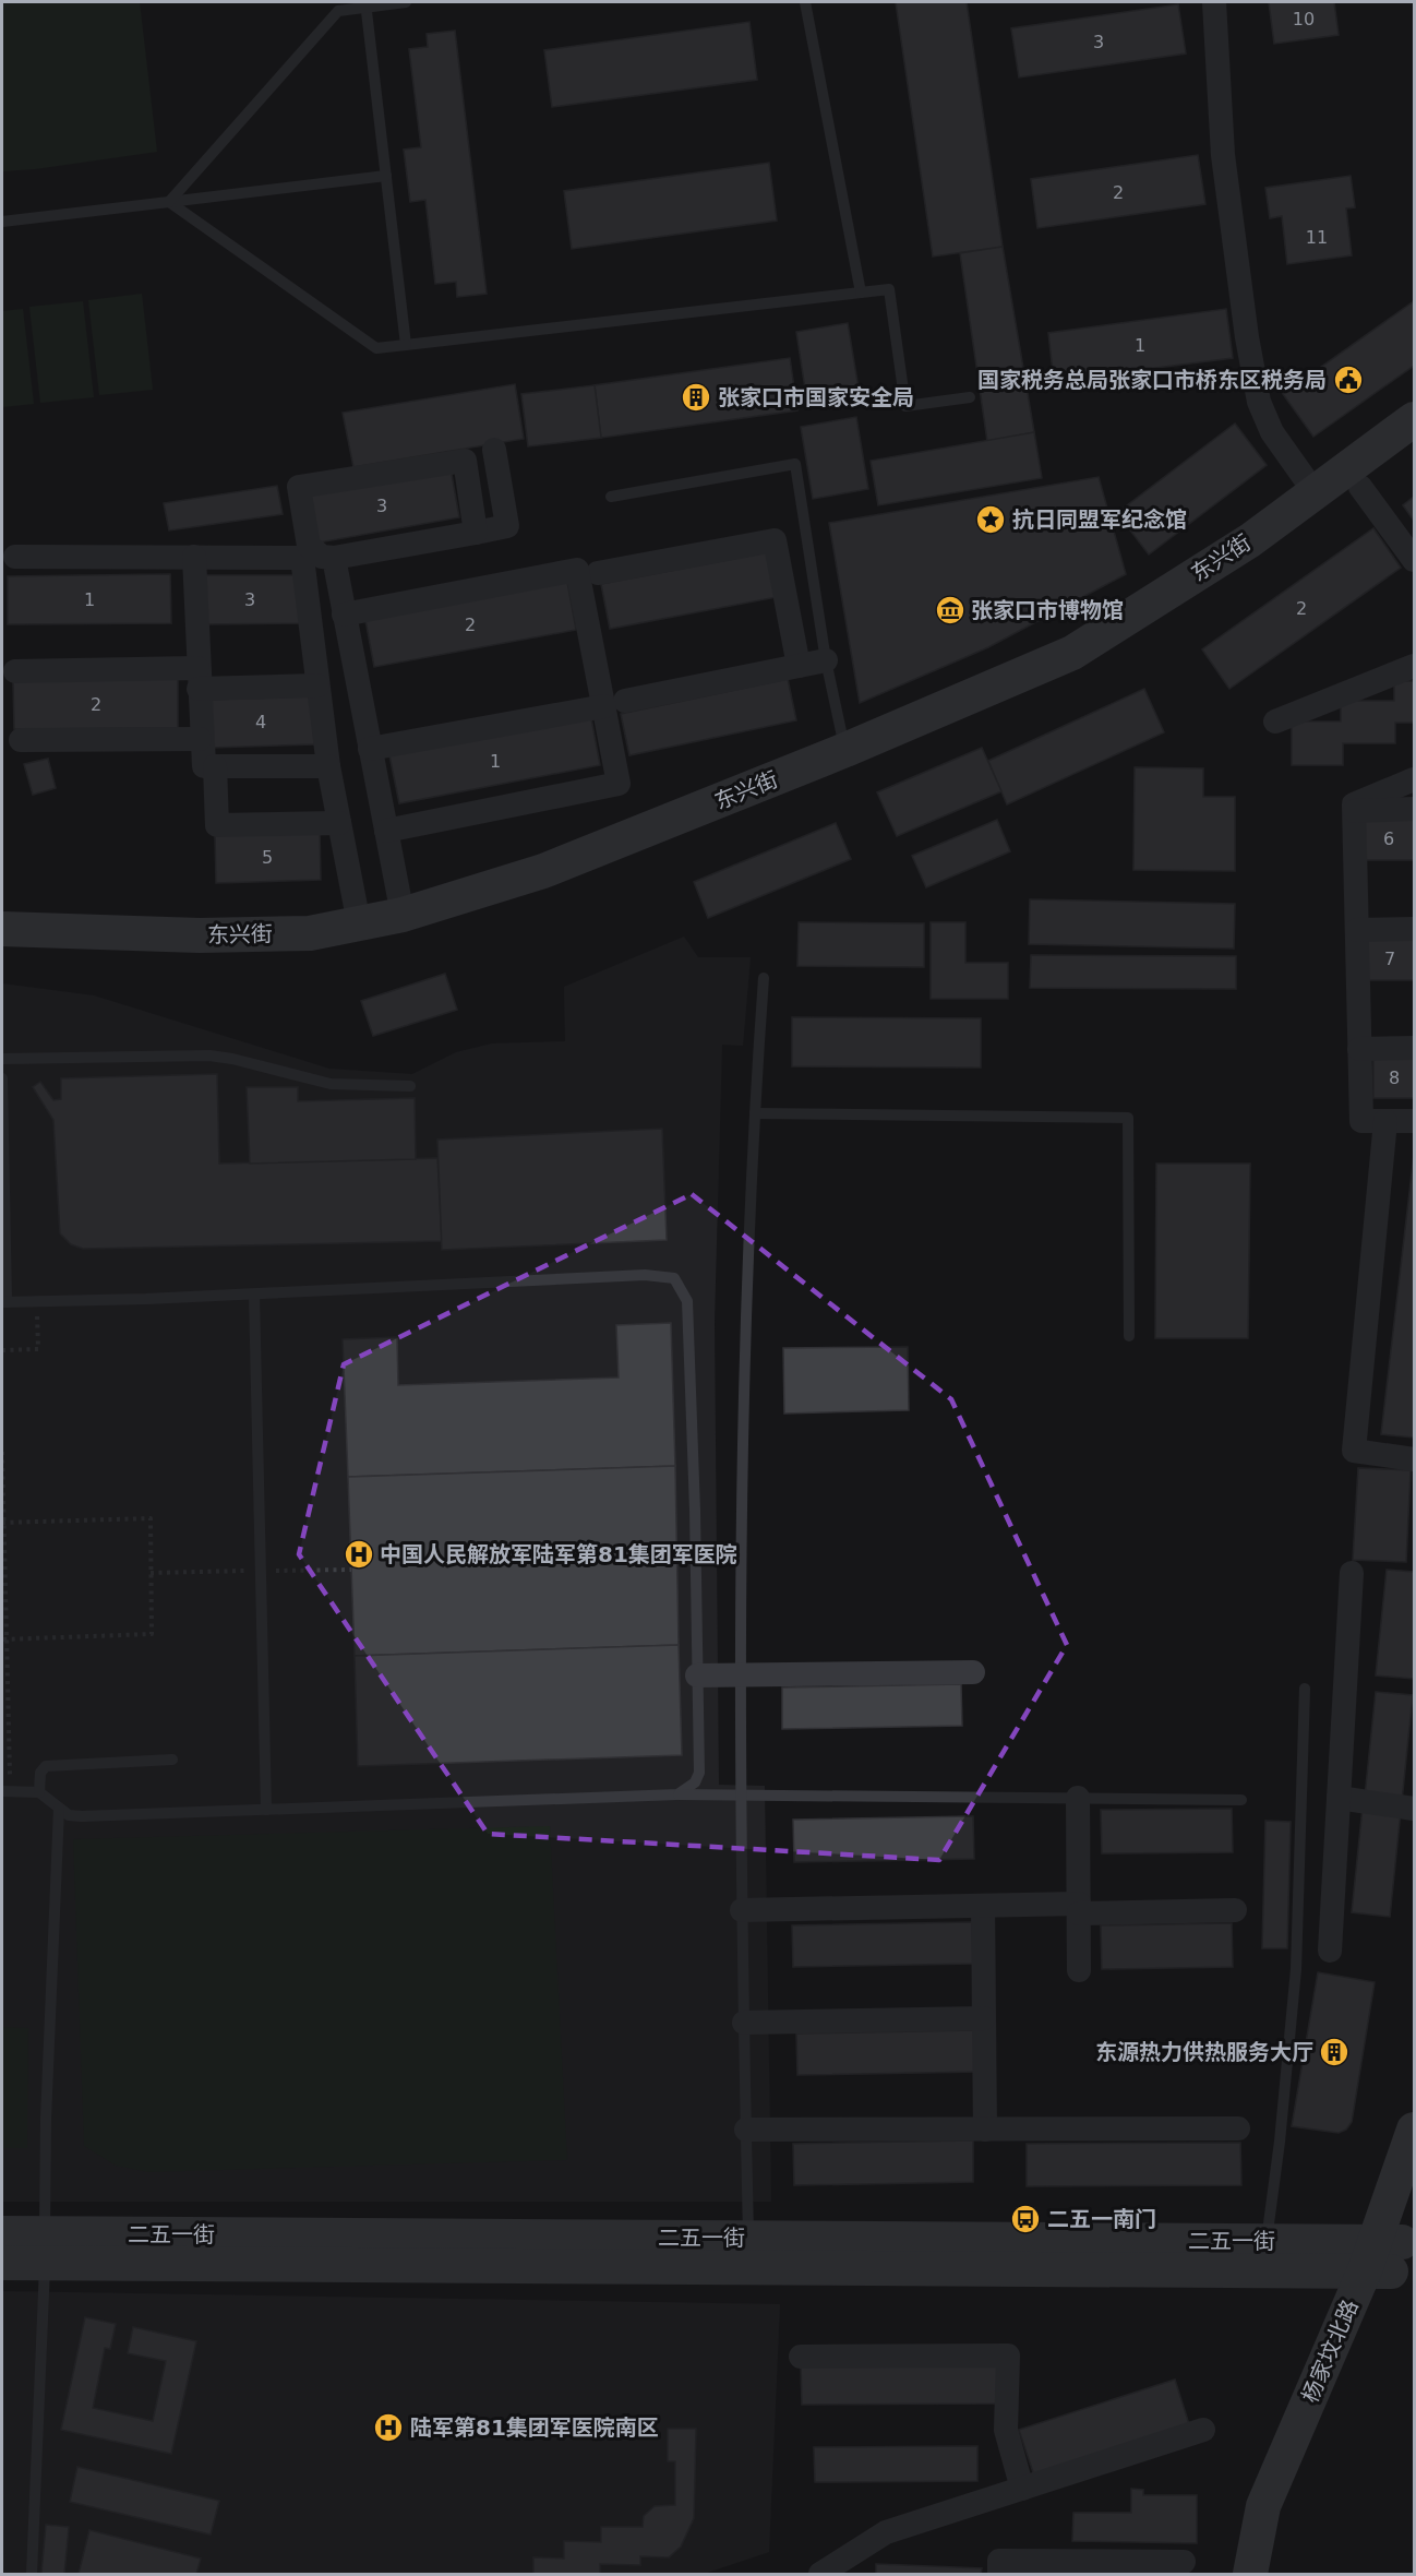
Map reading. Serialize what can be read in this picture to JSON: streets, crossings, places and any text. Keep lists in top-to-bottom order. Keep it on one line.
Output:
{"streets":{"main road":["东兴街","二五一街","杨家坟北路"]},"crossings":[["二五一街","杨家坟北路"]],"places":{"public building":["国家税务总局张家口市桥东区税务局"],"building":["张家口市国家安全局","东源热力供热服务大厅"],"place":["抗日同盟军纪念馆"],"museum":["张家口市博物馆"],"hospital":["中国人民解放军陆军第81集团军医院","陆军第81集团军医院南区"],"bus stop":["二五一南门"]},"house_numbers":["10","3","2","11","1","3","1","3","2","2","2","4","1","6","5","7","8"]}
